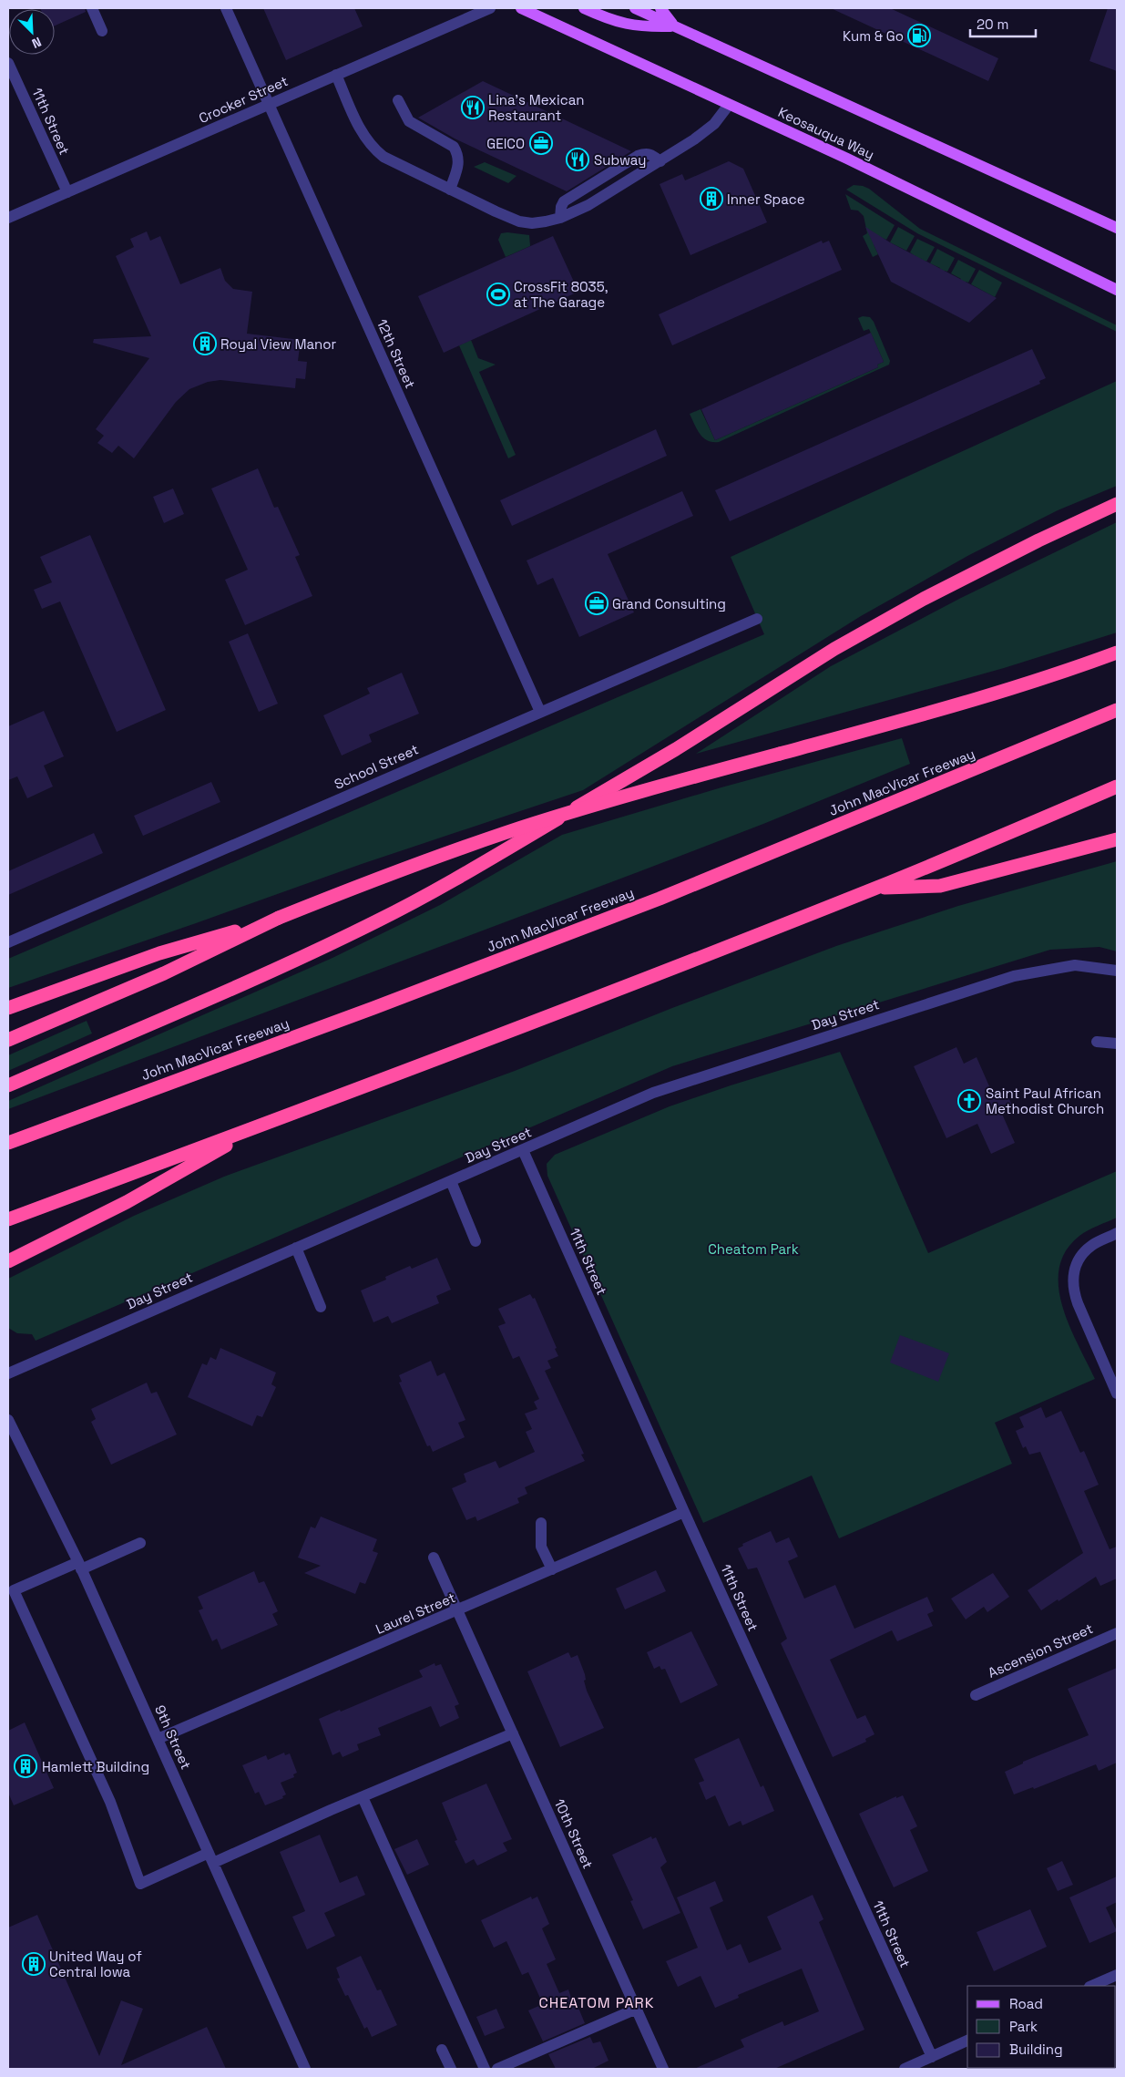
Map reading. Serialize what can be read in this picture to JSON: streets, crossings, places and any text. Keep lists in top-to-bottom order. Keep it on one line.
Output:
{"streets":{"highway":["John MacVicar Freeway"],"main road":["Keosauqua Way"],"street":["Crocker Street","11th Street","12th Street","School Street","Day Street","Laurel Street","Ascension Street","9th Street","10th Street"]},"crossings":[["Crocker Street","11th Street"],["Crocker Street","12th Street"],["11th Street","Day Street"],["11th Street","Laurel Street"],["12th Street","School Street"],["Laurel Street","9th Street"],["Laurel Street","10th Street"]],"districts":["CHEATOM PARK"],"parks":["Cheatom Park"],"places":{"fuel station":["Kum & Go"],"restaurant":["Lina's Mexican Restaurant","Subway"],"office":["GEICO","Grand Consulting"],"building":["Inner Space","Royal View Manor","Hamlett Building","United Way of Central Iowa"],"sports":["CrossFit 8035, at The Garage"],"church":["Saint Paul African Methodist Church"]},"legend":["Road","Park","Building"],"scale_bar":"20 m","north":"bottom right"}
